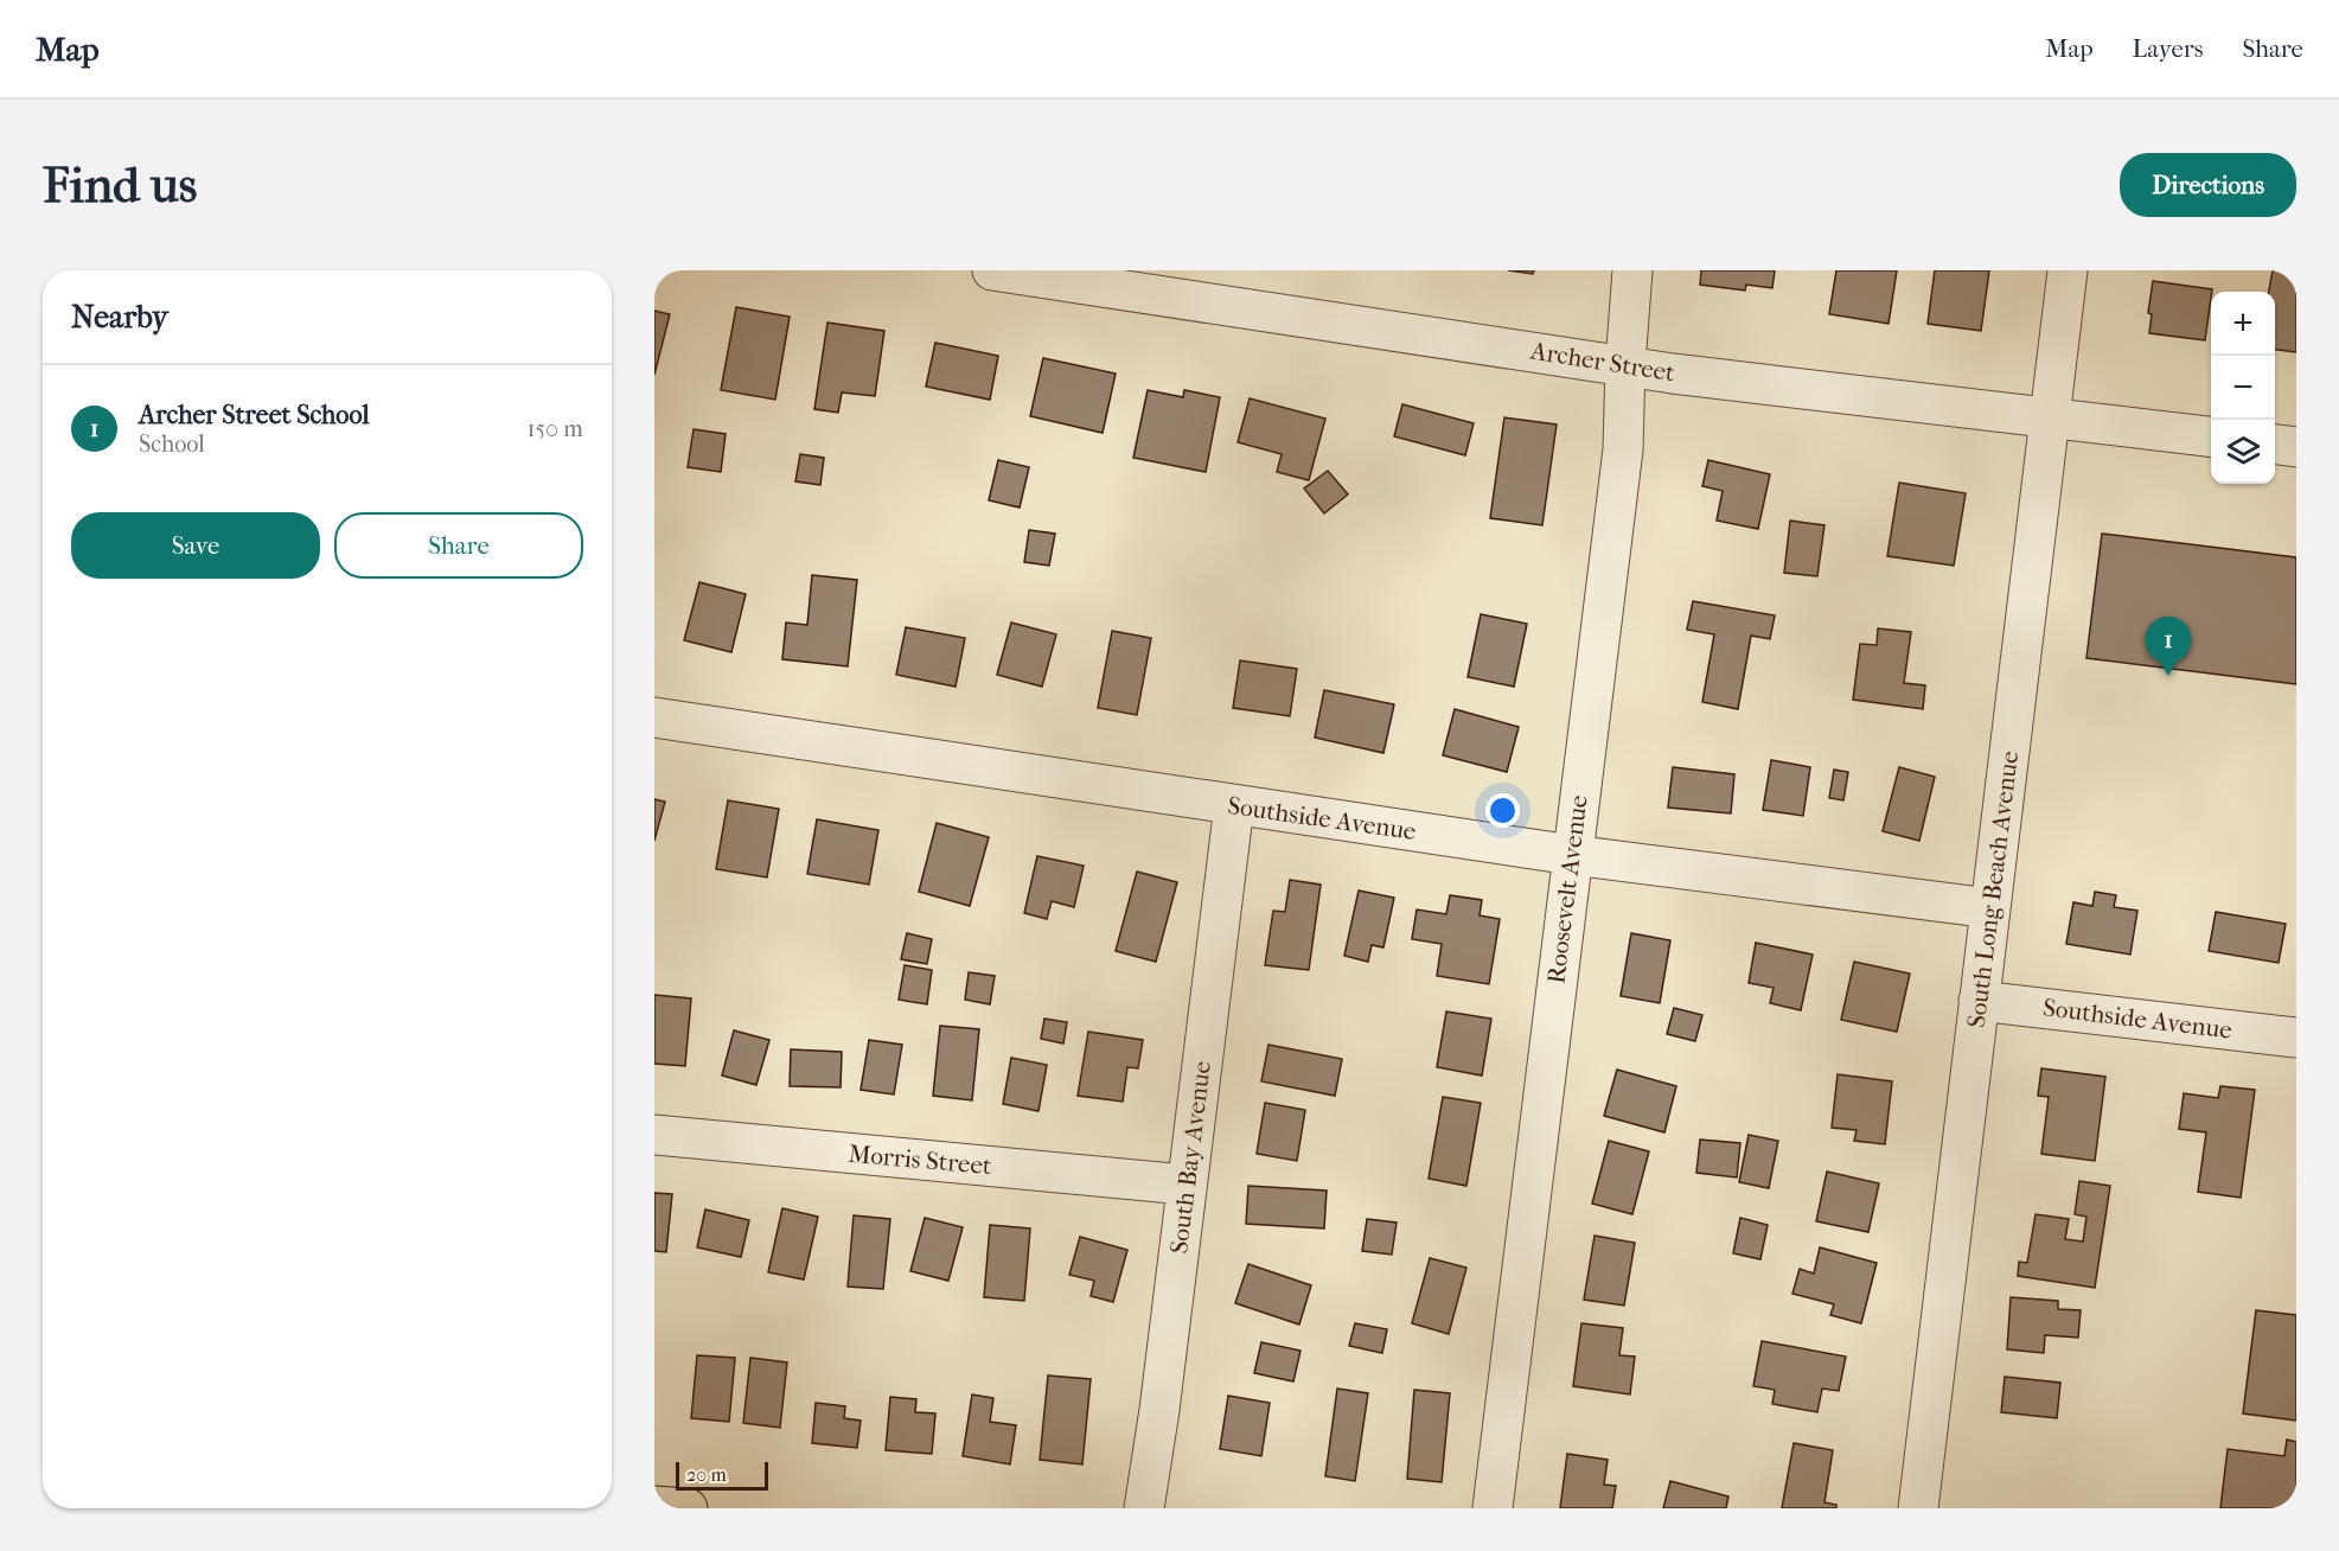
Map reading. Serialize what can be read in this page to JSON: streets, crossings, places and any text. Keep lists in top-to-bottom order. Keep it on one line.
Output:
{"streets":{"street":["Archer Street","Southside Avenue","Roosevelt Avenue","South Long Beach Avenue","South Bay Avenue","Morris Street"]},"crossings":[["Archer Street","Roosevelt Avenue"],["Archer Street","South Long Beach Avenue"],["Southside Avenue","Roosevelt Avenue"],["Southside Avenue","South Long Beach Avenue"],["Southside Avenue","South Bay Avenue"],["South Bay Avenue","Morris Street"]],"scale_bar":"20 m","page":{"header":"Map","nav":["Map","Layers","Share"],"buttons":["Directions",["Save","Share"]],"title":"Find us","heading":"Nearby","map_buttons":["+","−"],"list":[{"mark":"1","name":"Archer Street School","note":"School","value":"150 m"}],"pins":"1","scale":"20 m"}}
